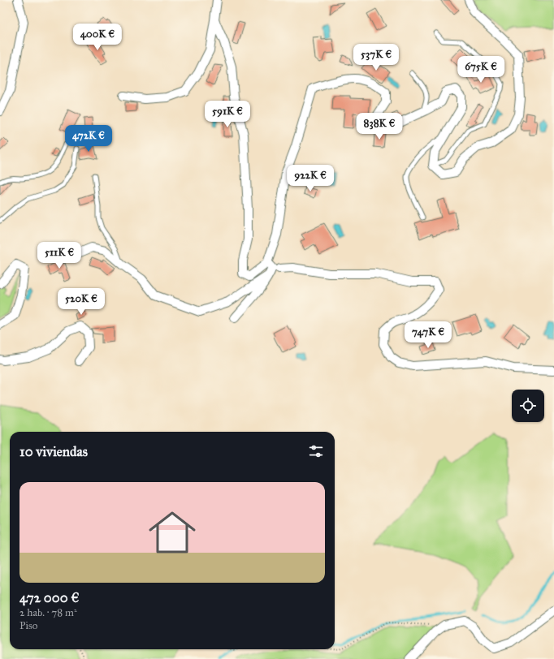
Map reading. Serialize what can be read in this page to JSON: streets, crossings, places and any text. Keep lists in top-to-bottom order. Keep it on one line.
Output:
{"page":{"price":["400K €","537K €","675K €","591K €","838K €","472K €","922K €","511K €","520K €","747K €"],"heading":"10 viviendas","list":[{"name":"472 000 €","note":"2 hab. · 78 m² · Piso"}]}}
